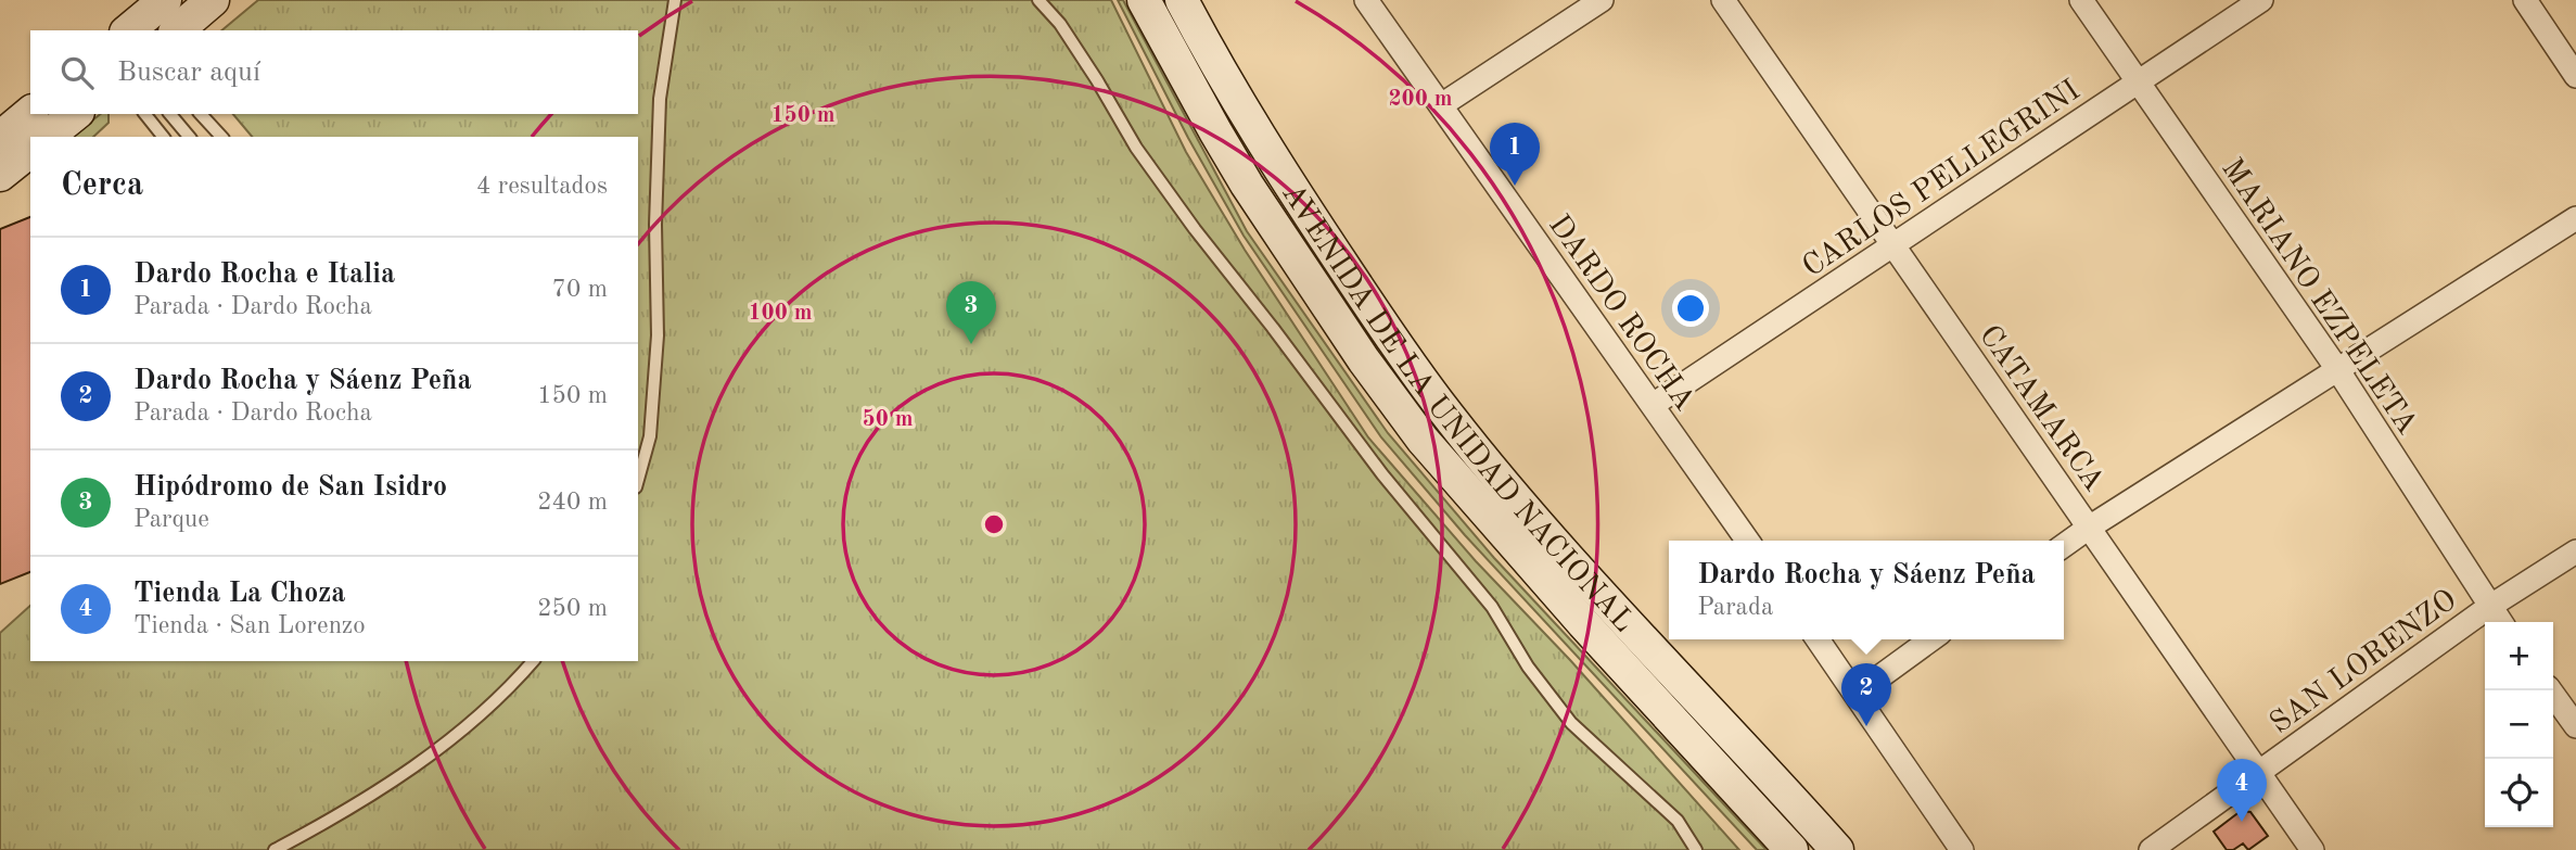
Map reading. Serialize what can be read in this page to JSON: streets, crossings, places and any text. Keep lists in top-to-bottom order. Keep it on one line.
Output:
{"streets":{"main road":["AVENIDA DE LA UNIDAD NACIONAL"],"street":["CARLOS PELLEGRINI","MARIANO EZPELETA","DARDO ROCHA","CATAMARCA","SAN LORENZO"]},"crossings":[["CARLOS PELLEGRINI","MARIANO EZPELETA"],["CARLOS PELLEGRINI","DARDO ROCHA"],["CARLOS PELLEGRINI","CATAMARCA"],["MARIANO EZPELETA","SAN LORENZO"],["CATAMARCA","SAN LORENZO"]],"page":{"search":"Buscar aquí","pins":["1","3","2","4"],"heading":["Cerca","4 resultados"],"list":[{"mark":"1","name":"Dardo Rocha e Italia","note":"Parada · Dardo Rocha","value":"70 m"},{"mark":"2","name":"Dardo Rocha y Sáenz Peña","note":"Parada · Dardo Rocha","value":"150 m"},{"mark":"3","name":"Hipódromo de San Isidro","note":"Parque","value":"240 m"},{"mark":"4","name":"Tienda La Choza","note":"Tienda · San Lorenzo","value":"250 m"}],"popup":["Dardo Rocha y Sáenz Peña","Parada"],"map_buttons":["+","−"]},"rings":["200 m","150 m","100 m","50 m"]}
